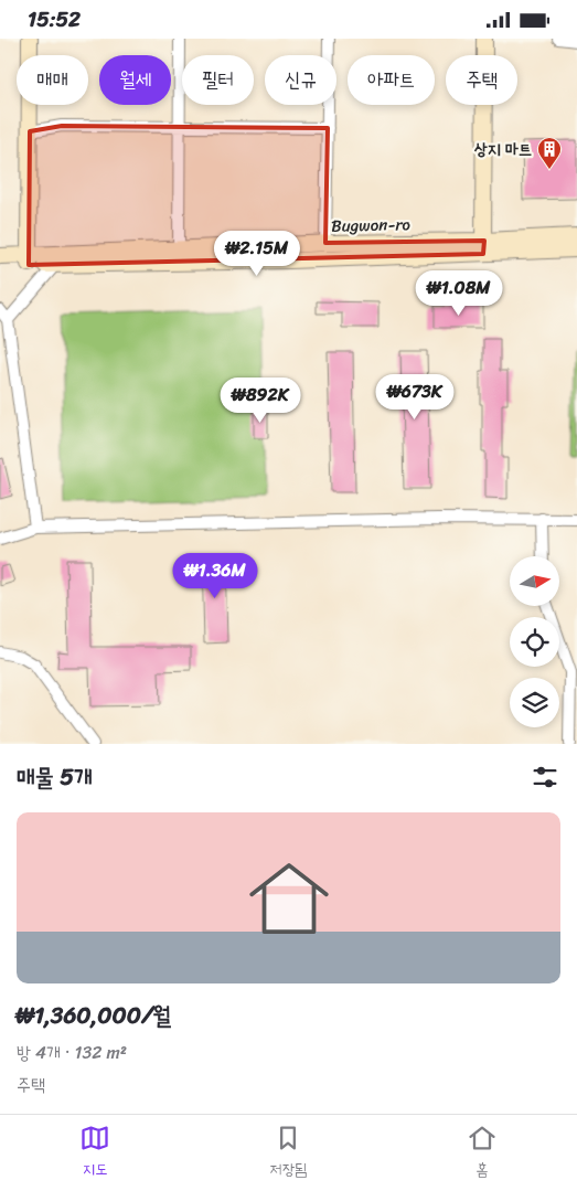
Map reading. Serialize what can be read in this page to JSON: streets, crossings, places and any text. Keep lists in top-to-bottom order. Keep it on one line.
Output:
{"streets":{"street":["Bugwon-ro"]},"places":{"building":["상지 마트"]},"north":"right","page":{"status":"15:52","chip":["매매","월세","필터","신규","아파트","주택"],"price":["₩2.15M","₩1.08M","₩673K","₩892K","₩1.36M"],"heading":"매물 5개","list":[{"name":"₩1,360,000/월","note":"방 4개 · 132 m² · 주택"}],"tabs":["지도","저장됨","홈"]}}
